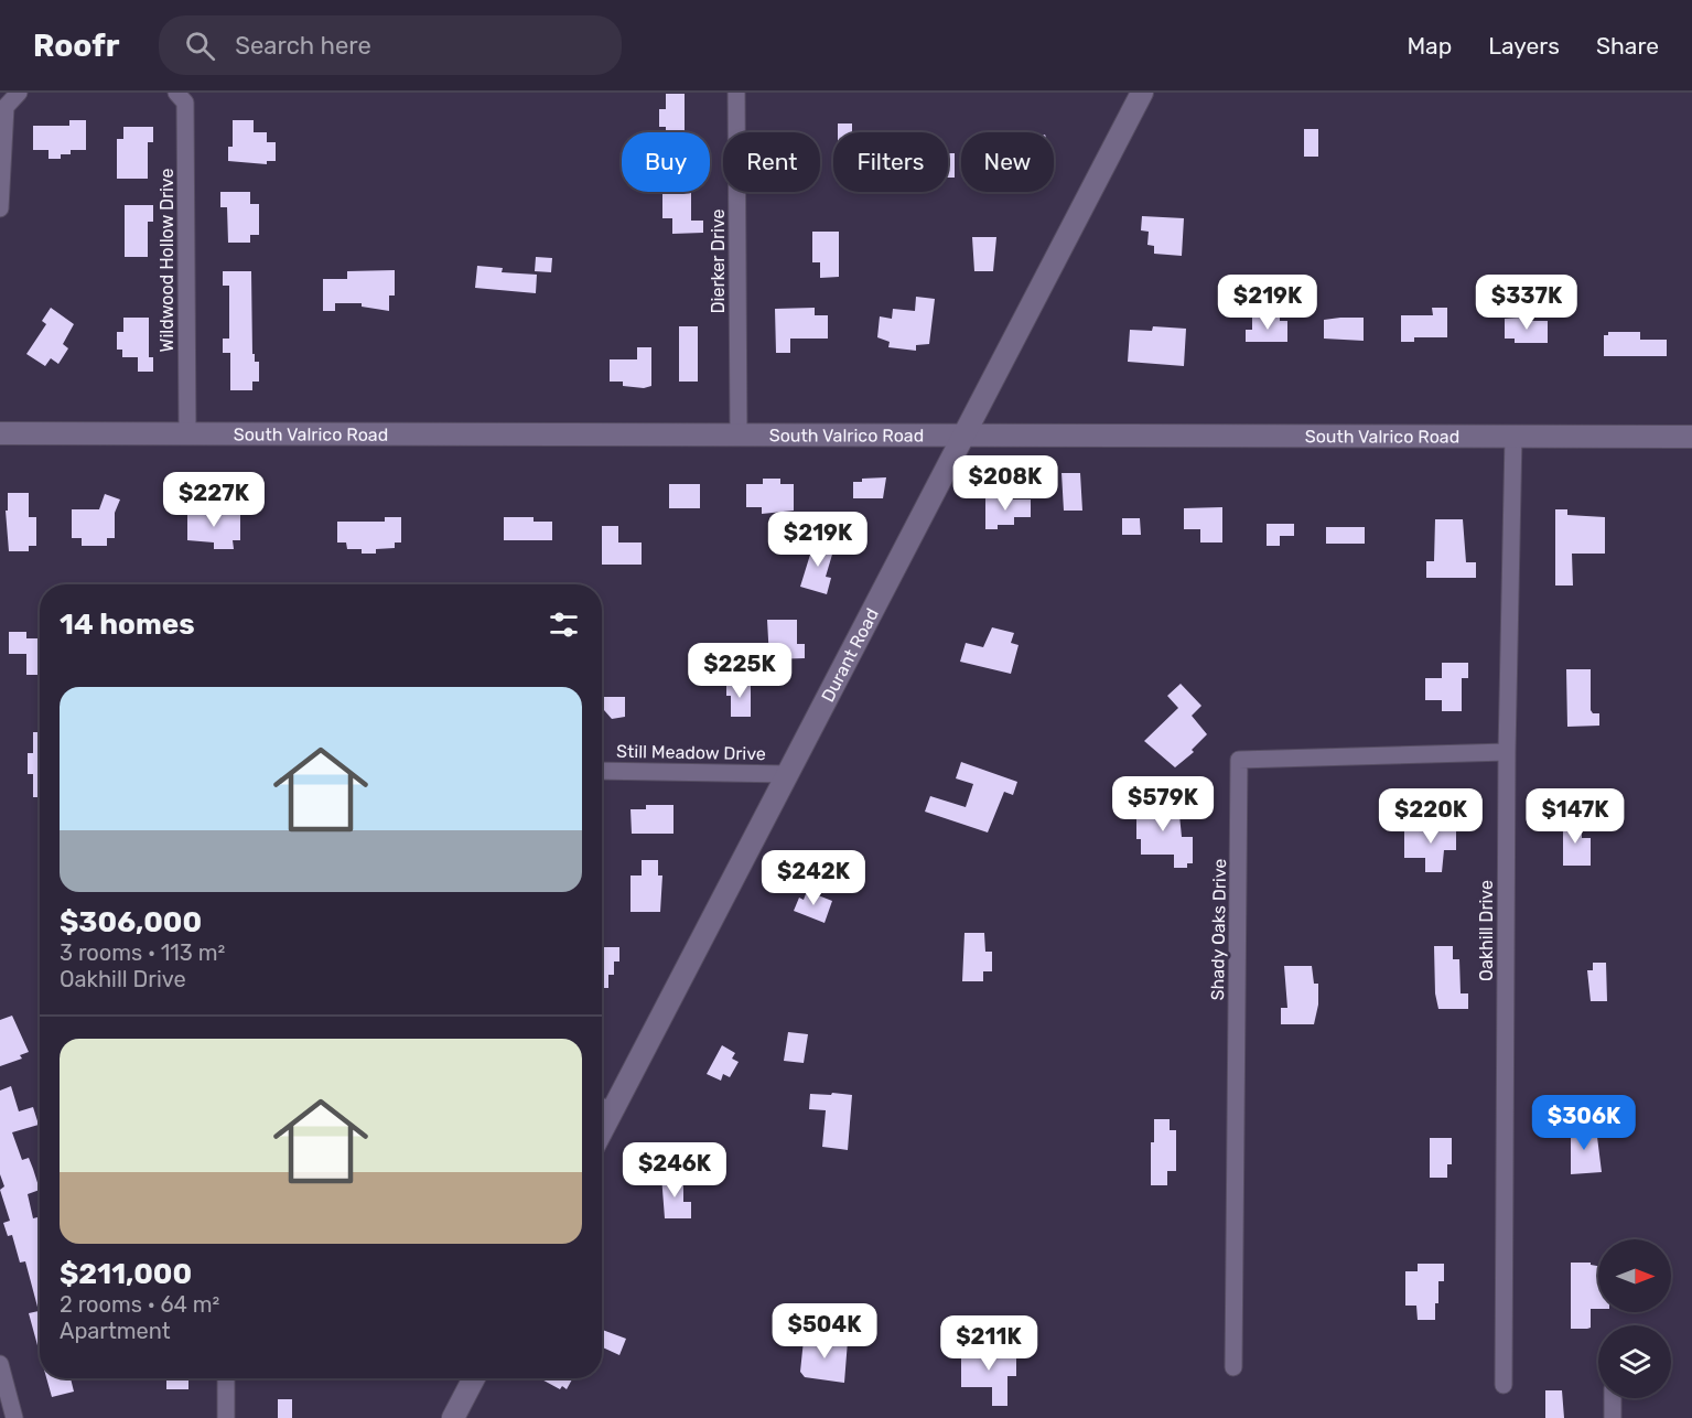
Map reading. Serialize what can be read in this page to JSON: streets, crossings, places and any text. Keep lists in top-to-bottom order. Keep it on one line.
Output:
{"streets":{"street":["Wildwood Hollow Drive","Dierker Drive","South Valrico Road","Durant Road","Still Meadow Drive","Shady Oaks Drive","Oakhill Drive"]},"crossings":[["Wildwood Hollow Drive","South Valrico Road"],["Dierker Drive","South Valrico Road"],["South Valrico Road","Durant Road"],["South Valrico Road","Oakhill Drive"],["Durant Road","Still Meadow Drive"],["Shady Oaks Drive","Oakhill Drive"]],"north":"right","page":{"header":"Roofr","search":"Search here","nav":["Map","Layers","Share"],"chip":["Buy","Rent","Filters","New"],"price":["$219K","$337K","$208K","$227K","$219K","$225K","$579K","$220K","$147K","$242K","$306K","$246K","$504K","$211K"],"heading":"14 homes","list":[{"name":"$306,000","note":"3 rooms · 113 m² · Oakhill Drive"},{"name":"$211,000","note":"2 rooms · 64 m² · Apartment"}]}}
